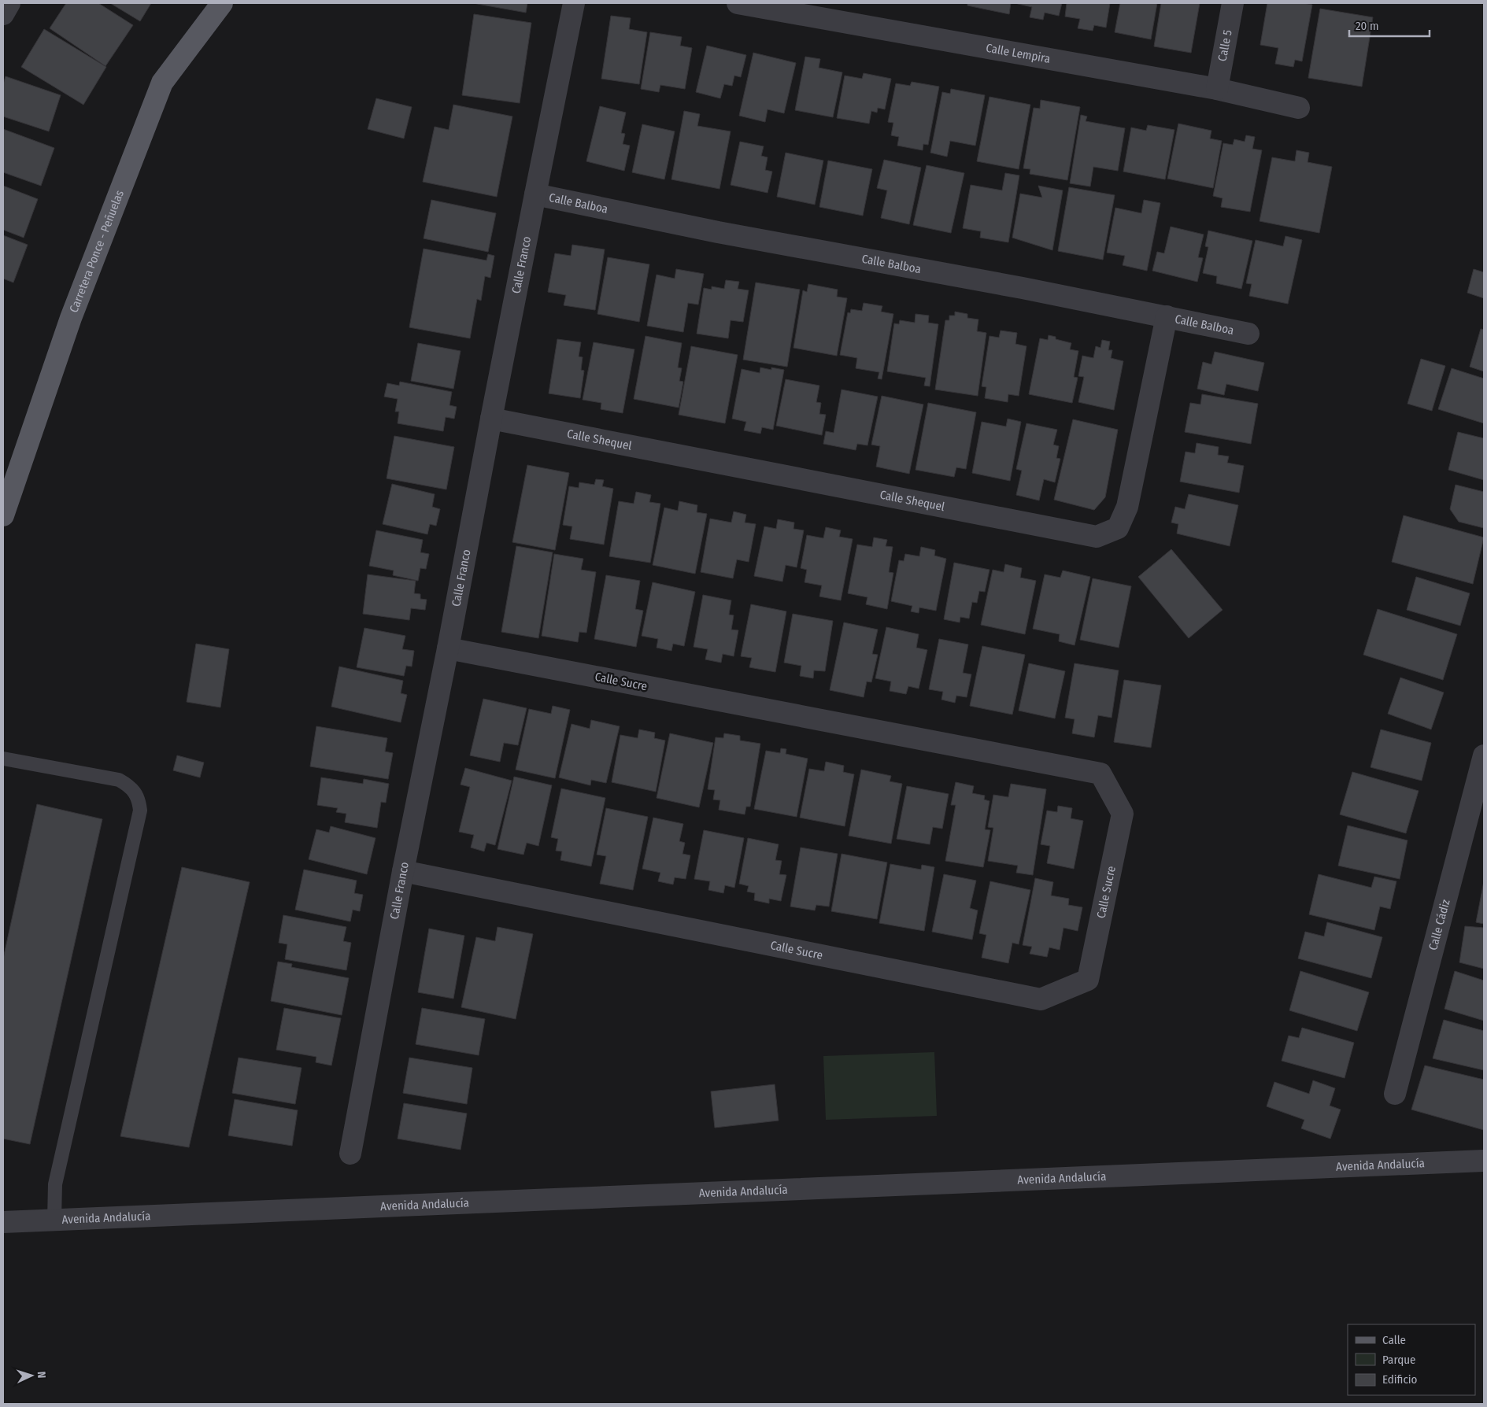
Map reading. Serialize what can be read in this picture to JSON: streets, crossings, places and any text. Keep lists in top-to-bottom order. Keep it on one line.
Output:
{"streets":{"main road":["Carretera Ponce - Peñuelas"],"street":["Calle 5","Calle Lempira","Calle Balboa","Calle Franco","Calle Shequel","Calle Sucre","Calle Cádiz","Avenida Andalucía"]},"crossings":[["Calle 5","Calle Lempira"],["Calle Balboa","Calle Franco"],["Calle Balboa","Calle Shequel"],["Calle Franco","Calle Shequel"],["Calle Franco","Calle Sucre"]],"legend":["Calle","Parque","Edificio"],"scale_bar":"20 m","north":"right"}
